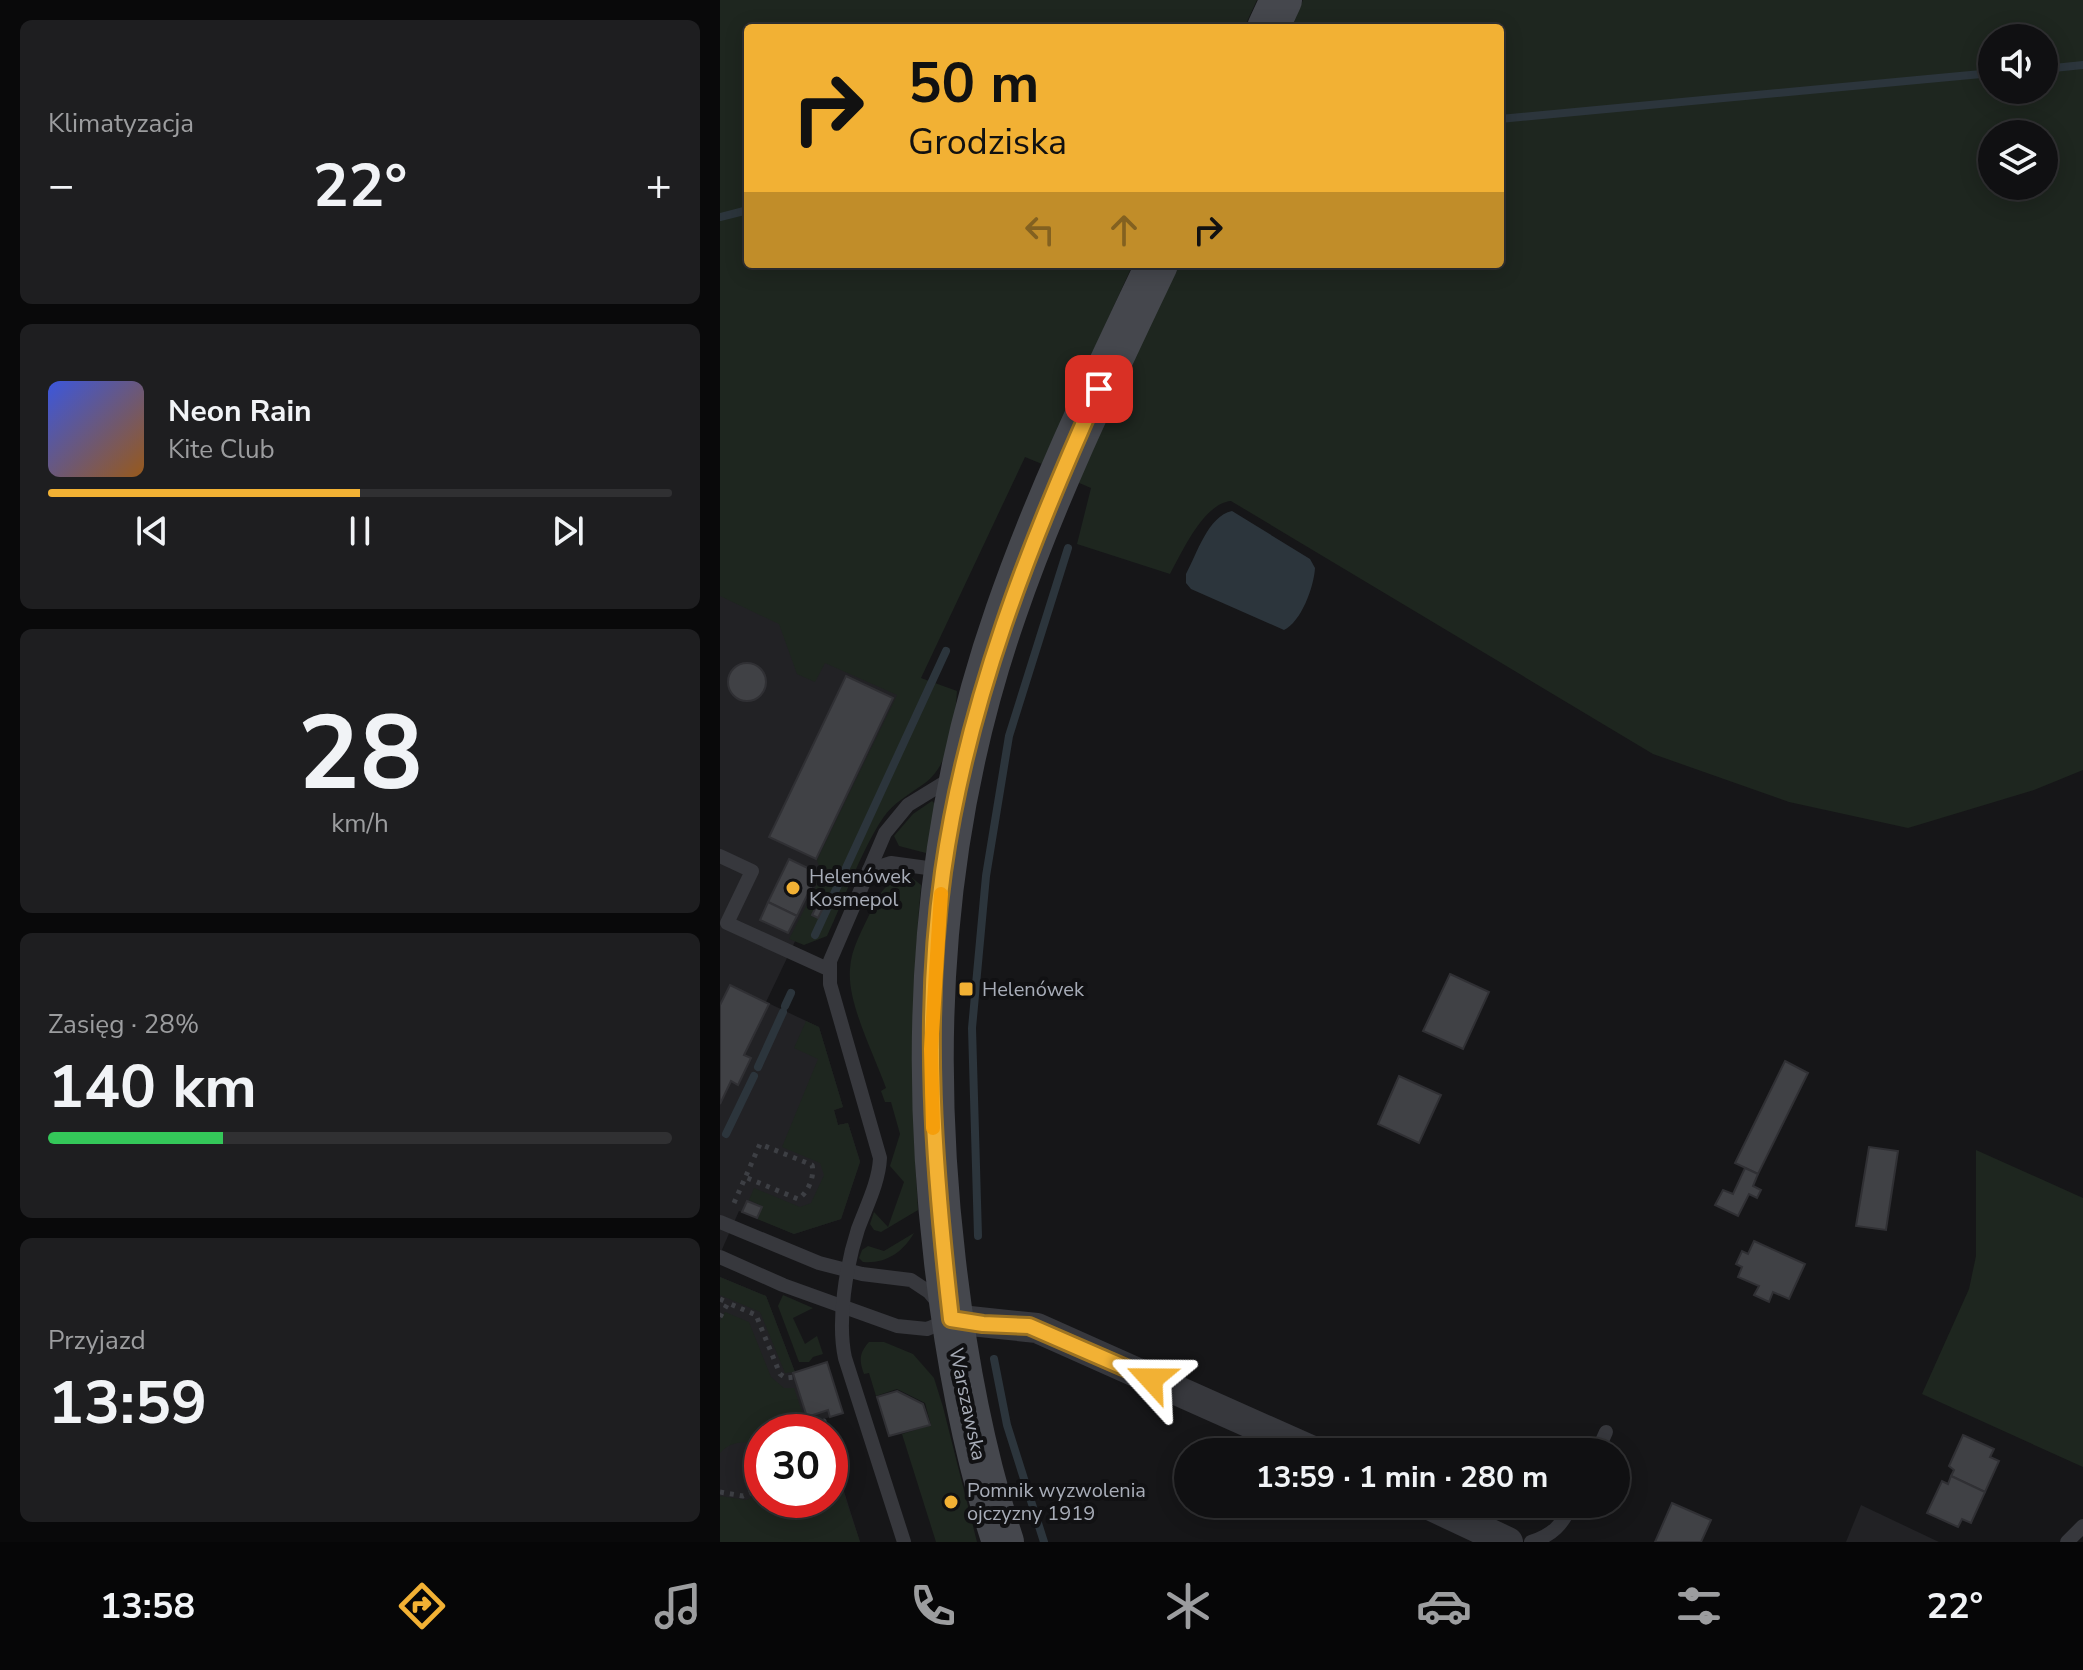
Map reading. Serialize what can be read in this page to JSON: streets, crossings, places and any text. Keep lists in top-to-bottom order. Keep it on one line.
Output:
{"streets":{"main road":["Warszawska"]},"places":{"other":["Helenówek Kosmepol","Pomnik wyzwolenia ojczyzny 1919"],"transit":["Helenówek"]},"page":{"tile":["Klimatyzacja",["28","km/h"],["Zasięg · 28%","140 km"],["Przyjazd","13:59"]],"turn":["50 m","Grodziska"],"heat":["−","22°","+"],"song":["Neon Rain","Kite Club"],"limit":"30","trip":"13:59 · 1 min · 280 m","tabs":["13:58","22°"]}}
